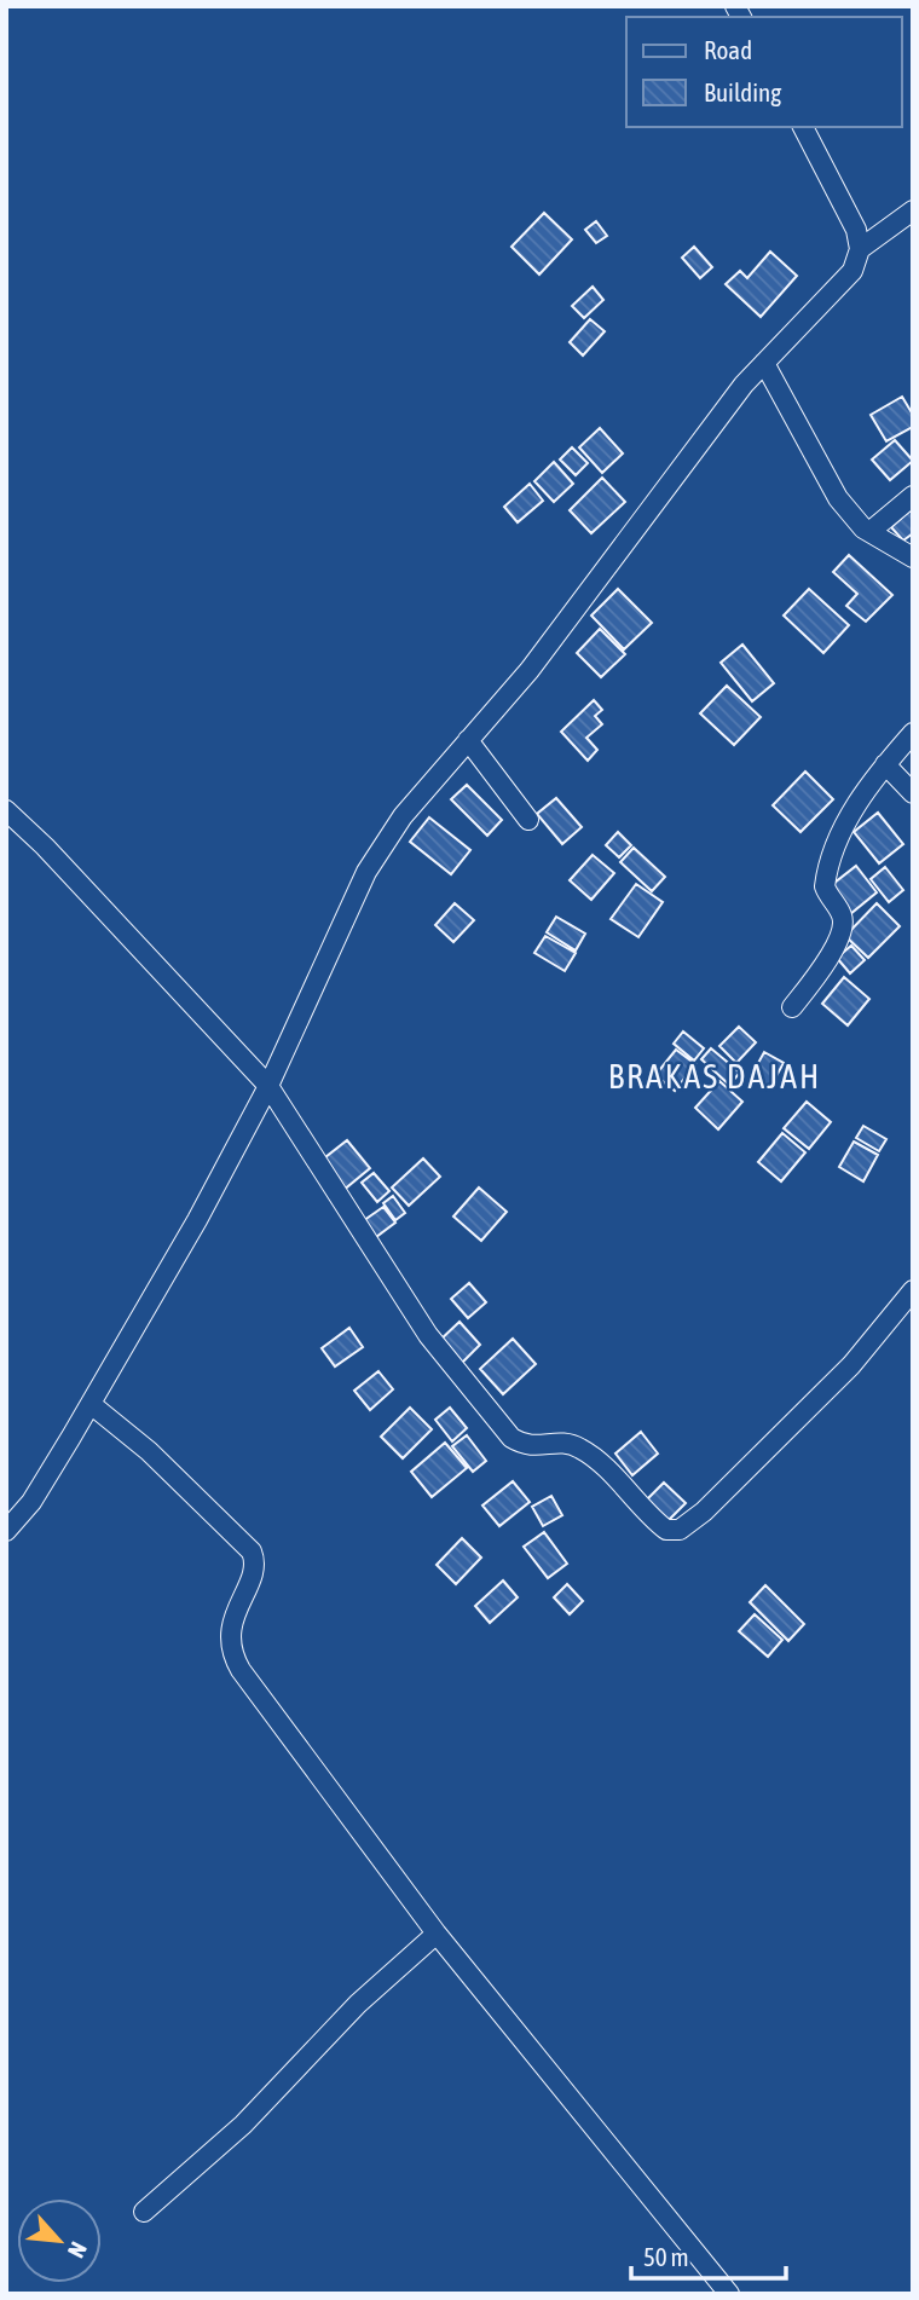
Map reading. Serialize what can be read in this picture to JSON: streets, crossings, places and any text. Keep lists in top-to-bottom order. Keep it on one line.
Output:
{"districts":["BRAKAS DAJAH"],"legend":["Road","Building"],"scale_bar":"50 m","north":"bottom right"}
